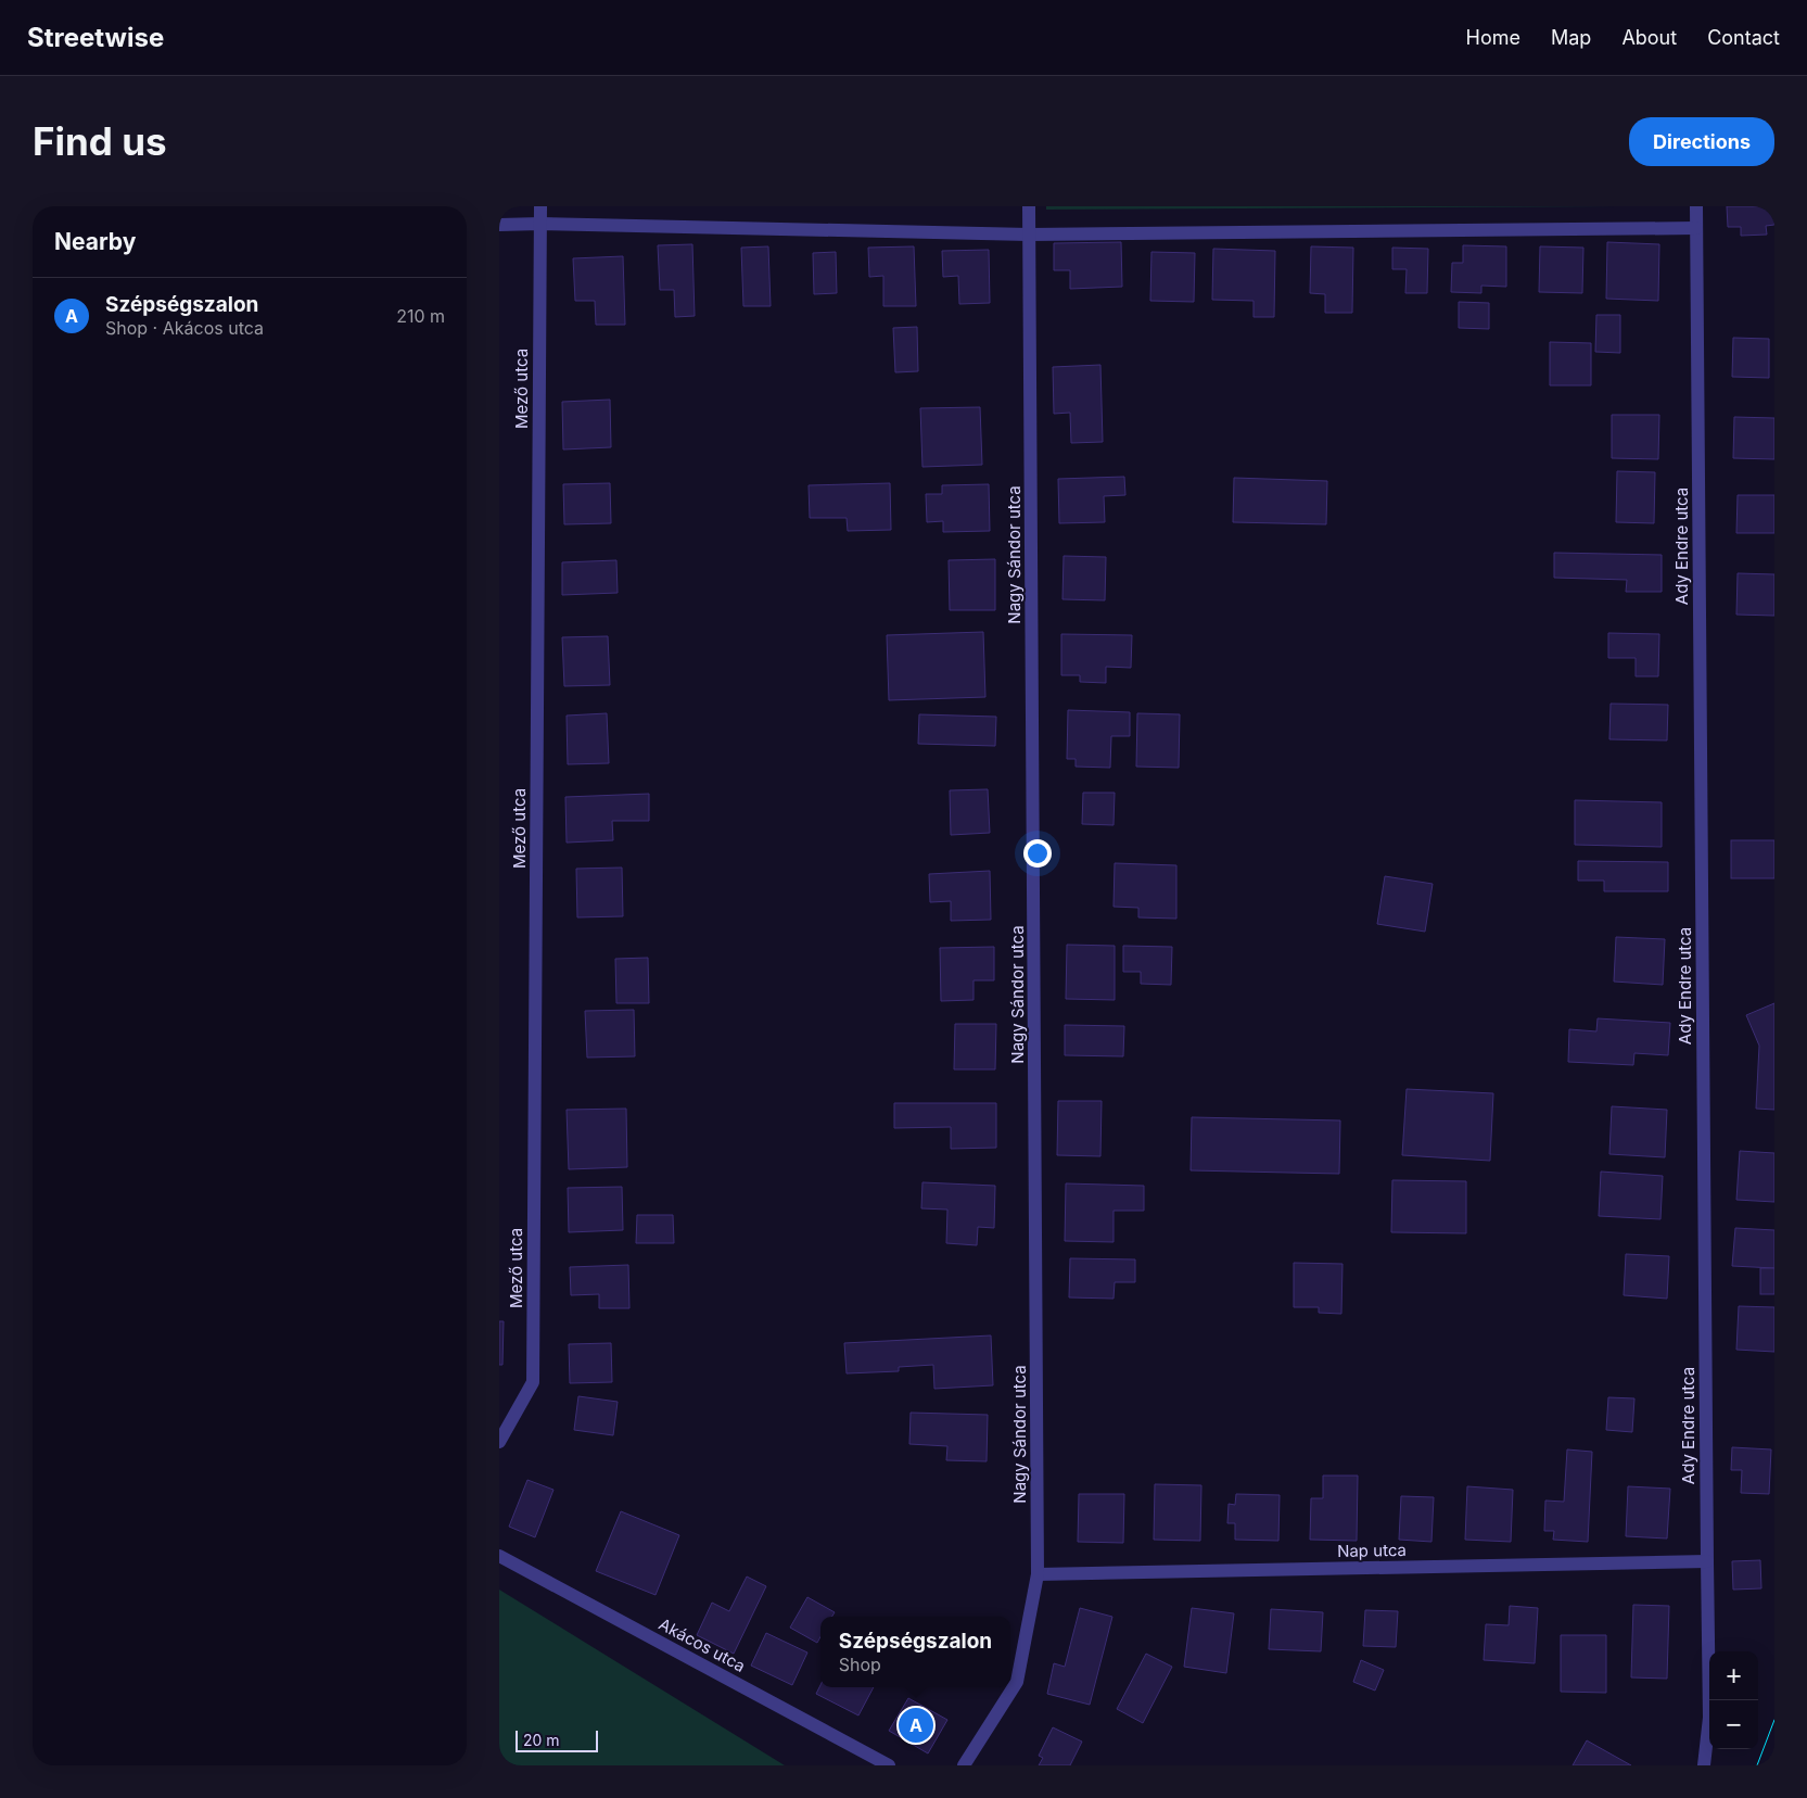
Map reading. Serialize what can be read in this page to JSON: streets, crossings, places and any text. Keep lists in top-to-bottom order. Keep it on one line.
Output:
{"streets":{"street":["Mező utca","Ady Endre utca","Nagy Sándor utca","Nap utca","Akácos utca"]},"crossings":[["Ady Endre utca","Nap utca"],["Nagy Sándor utca","Nap utca"]],"scale_bar":"20 m","page":{"header":"Streetwise","nav":["Home","Map","About","Contact"],"buttons":"Directions","title":"Find us","heading":"Nearby","list":[{"mark":"A","name":"Szépségszalon","note":"Shop · Akácos utca","value":"210 m"}],"popup":["Szépségszalon","Shop"],"map_buttons":["+","−"],"pins":"A","scale":"20 m"}}
